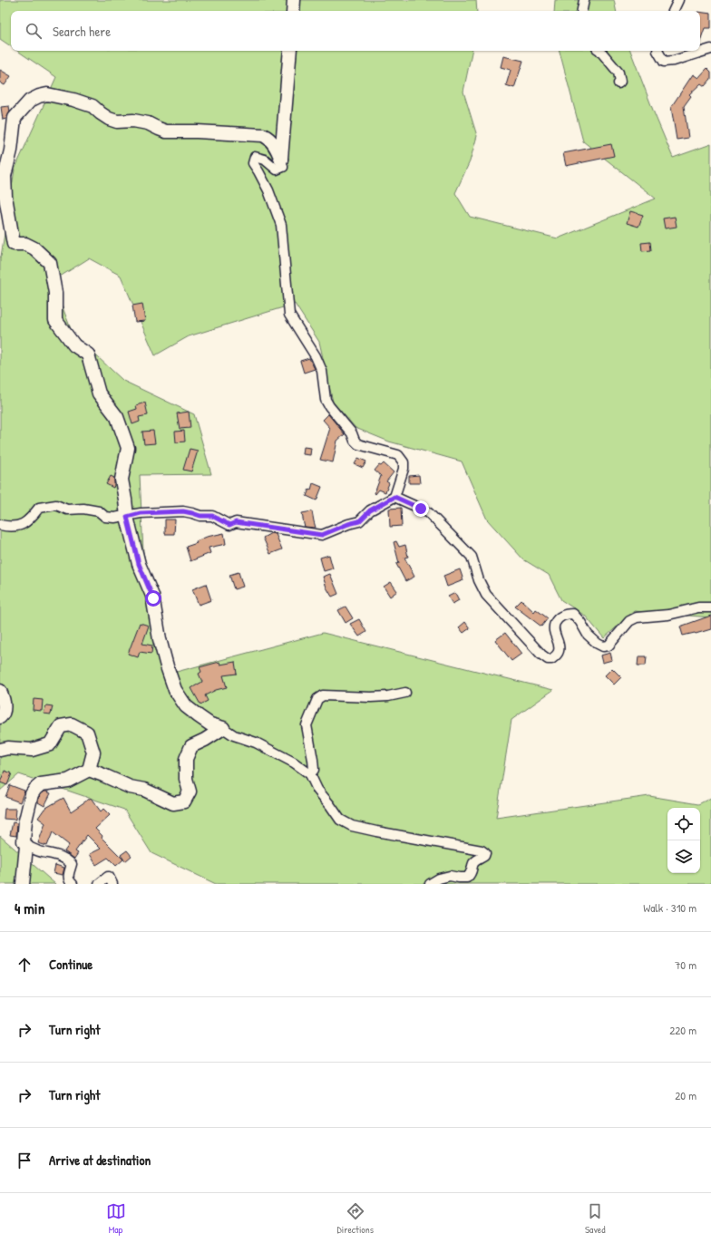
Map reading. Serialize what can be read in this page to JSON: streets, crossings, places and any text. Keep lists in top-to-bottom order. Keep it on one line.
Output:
{"page":{"search":"Search here","heading":["4 min","Walk · 310 m"],"list":[["Continue","70 m"],["Turn right","220 m"],["Turn right","20 m"],"Arrive at destination"],"nav":["Map","Directions","Saved"]}}
